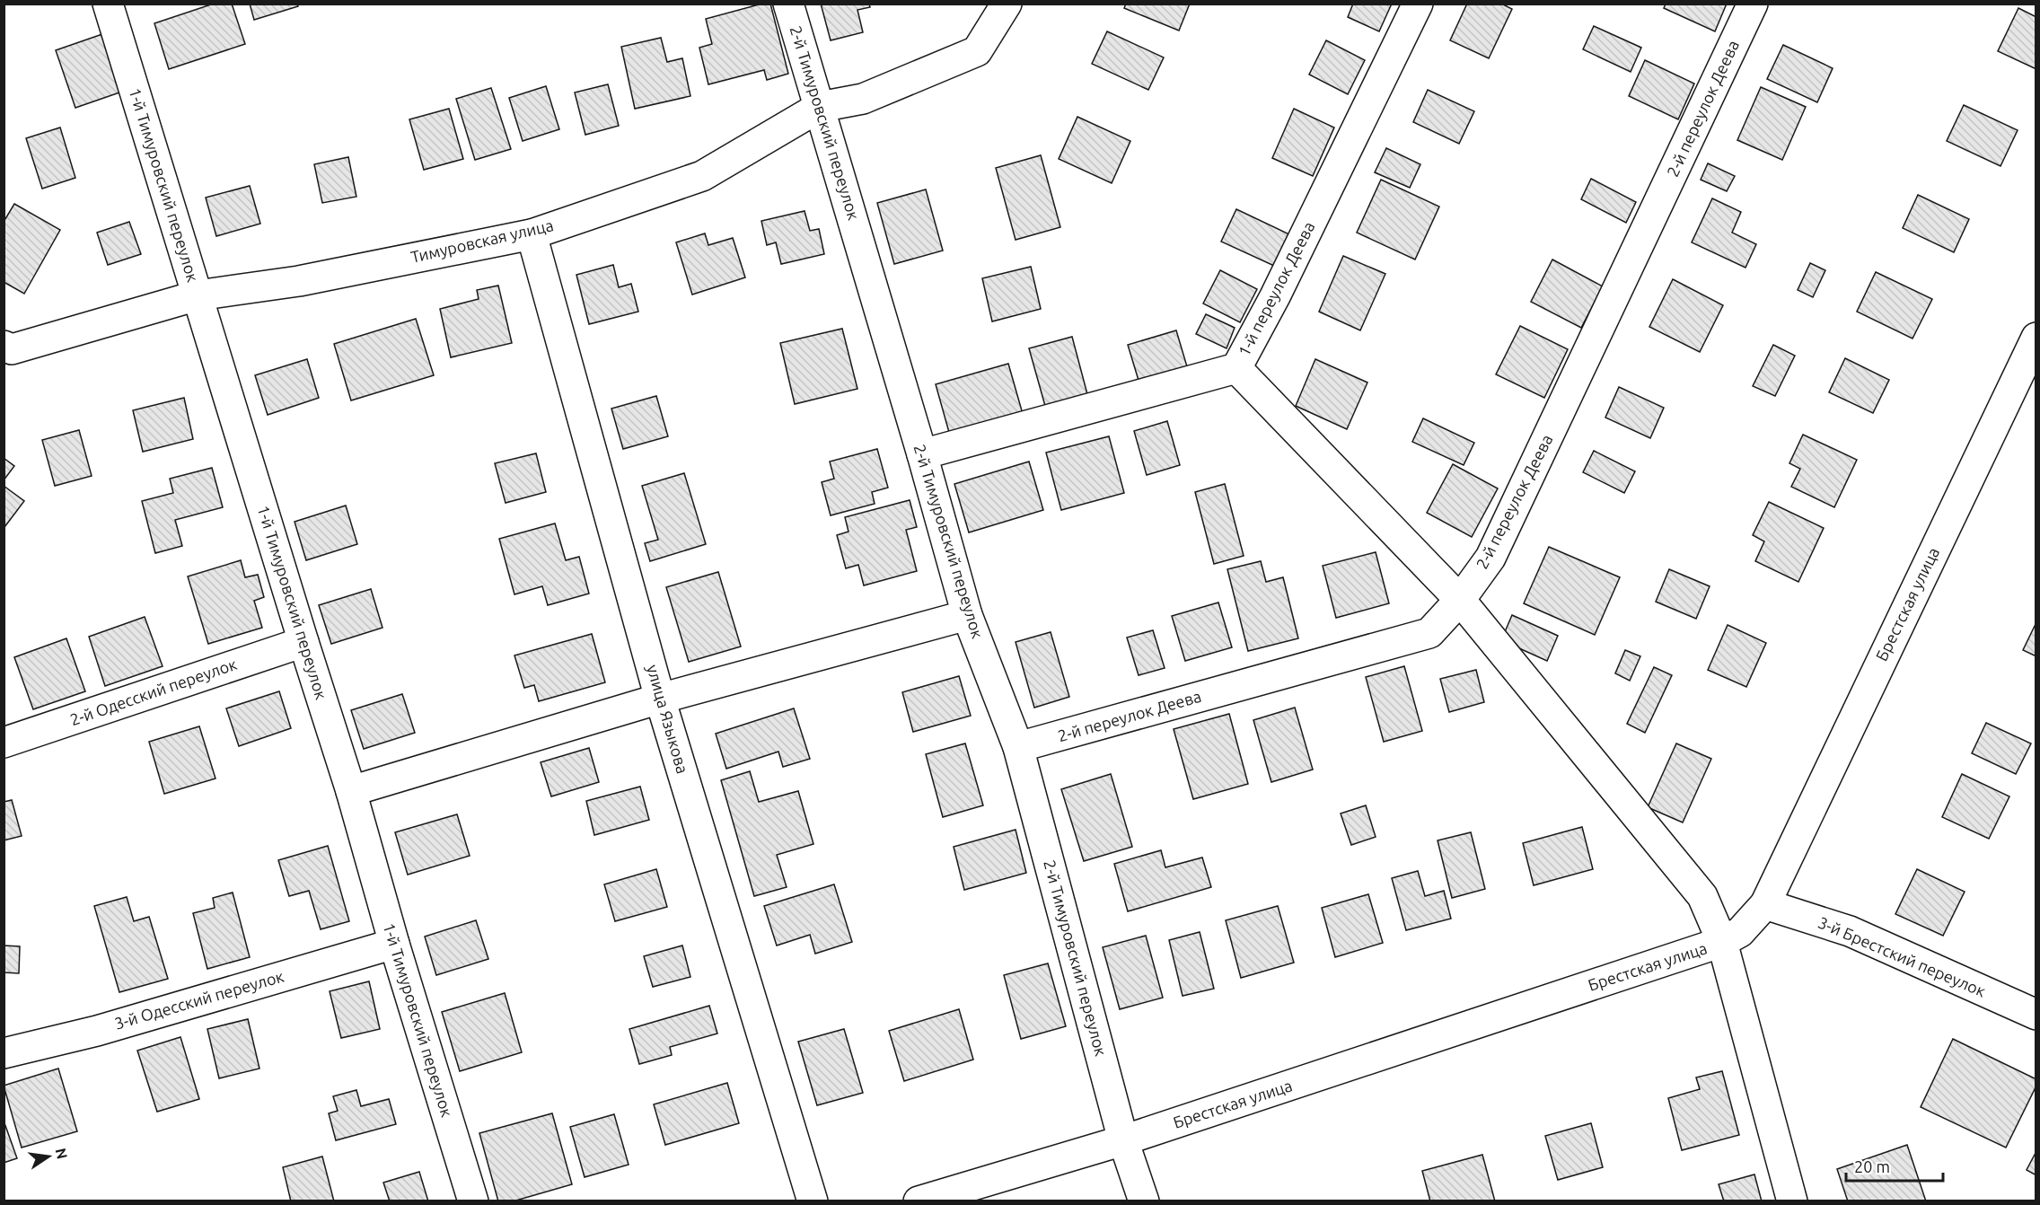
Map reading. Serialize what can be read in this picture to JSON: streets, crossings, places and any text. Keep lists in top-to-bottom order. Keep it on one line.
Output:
{"streets":{"street":["2-й переулок Деева","2-й Тимуровский переулок","1-й Тимуровский переулок","Тимуровская улица","1-й переулок Деева","Брестская улица","2-й Одесский переулок","улица Языкова","3-й Брестский переулок","3-й Одесский переулок"]},"crossings":[["2-й переулок Деева","2-й Тимуровский переулок"],["2-й Тимуровский переулок","Тимуровская улица"],["2-й Тимуровский переулок","1-й переулок Деева"],["2-й Тимуровский переулок","Брестская улица"],["1-й Тимуровский переулок","Тимуровская улица"],["1-й Тимуровский переулок","2-й Одесский переулок"],["1-й Тимуровский переулок","3-й Одесский переулок"],["Тимуровская улица","улица Языкова"],["Брестская улица","3-й Брестский переулок"]],"scale_bar":"20 m","north":"right"}
